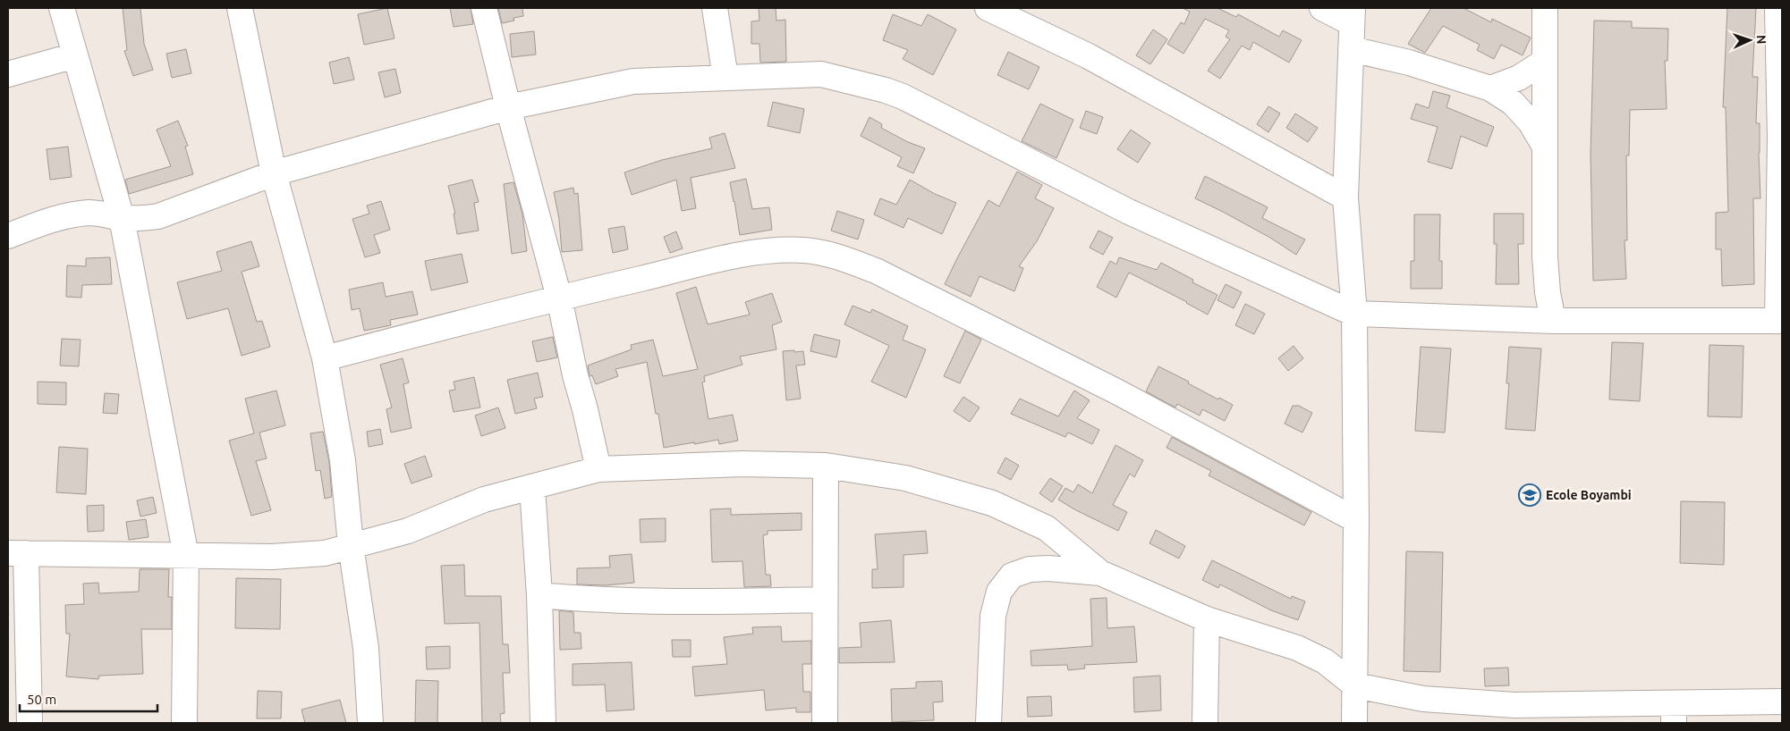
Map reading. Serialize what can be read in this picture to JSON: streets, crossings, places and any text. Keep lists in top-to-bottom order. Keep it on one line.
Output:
{"places":{"school or university":["Ecole Boyambi"]},"scale_bar":"50 m","north":"right"}
